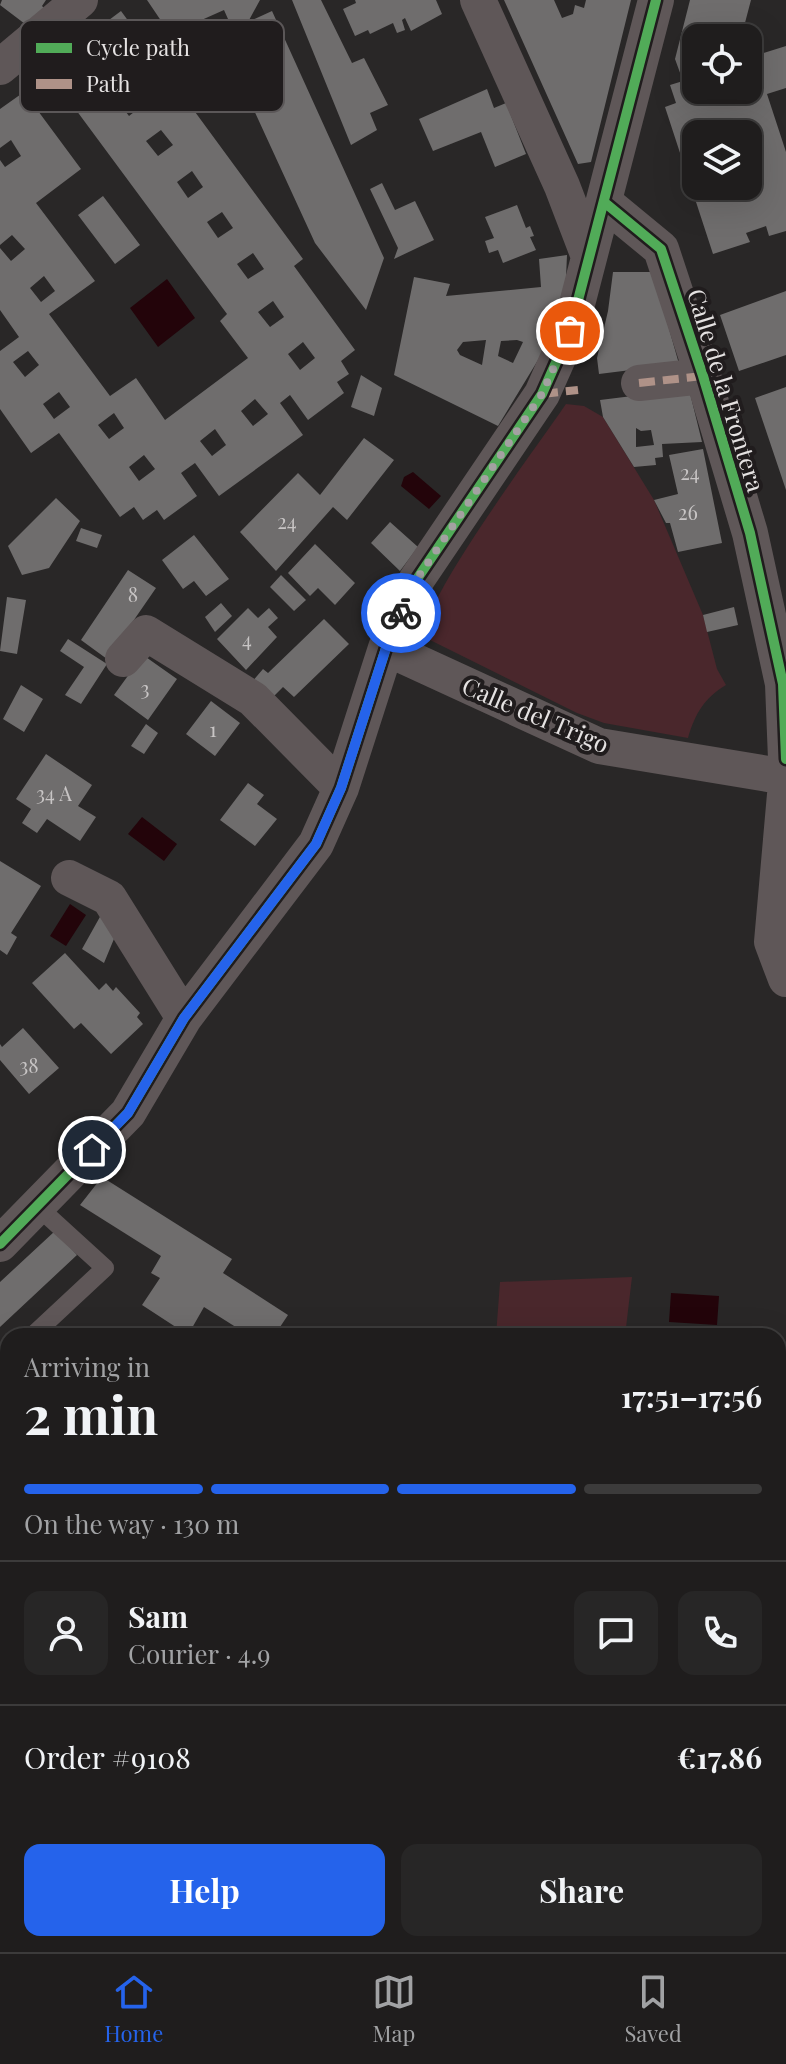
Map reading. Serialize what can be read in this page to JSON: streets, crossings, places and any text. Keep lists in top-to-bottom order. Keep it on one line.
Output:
{"streets":{"street":["Calle de la Frontera","Calle del Trigo"]},"house_numbers":["24","26","24","8","4","3","1","34 A","38"],"legend":["Cycle path","Path"],"page":{"heading":["2 min","Arriving in","17:51–17:56"],"panel":["Sam","Courier · 4.9","Order #9108","€17.86"],"bar":"On the way · 130 m","buttons":["Help","Share"],"tabs":["Home","Map","Saved"]}}
